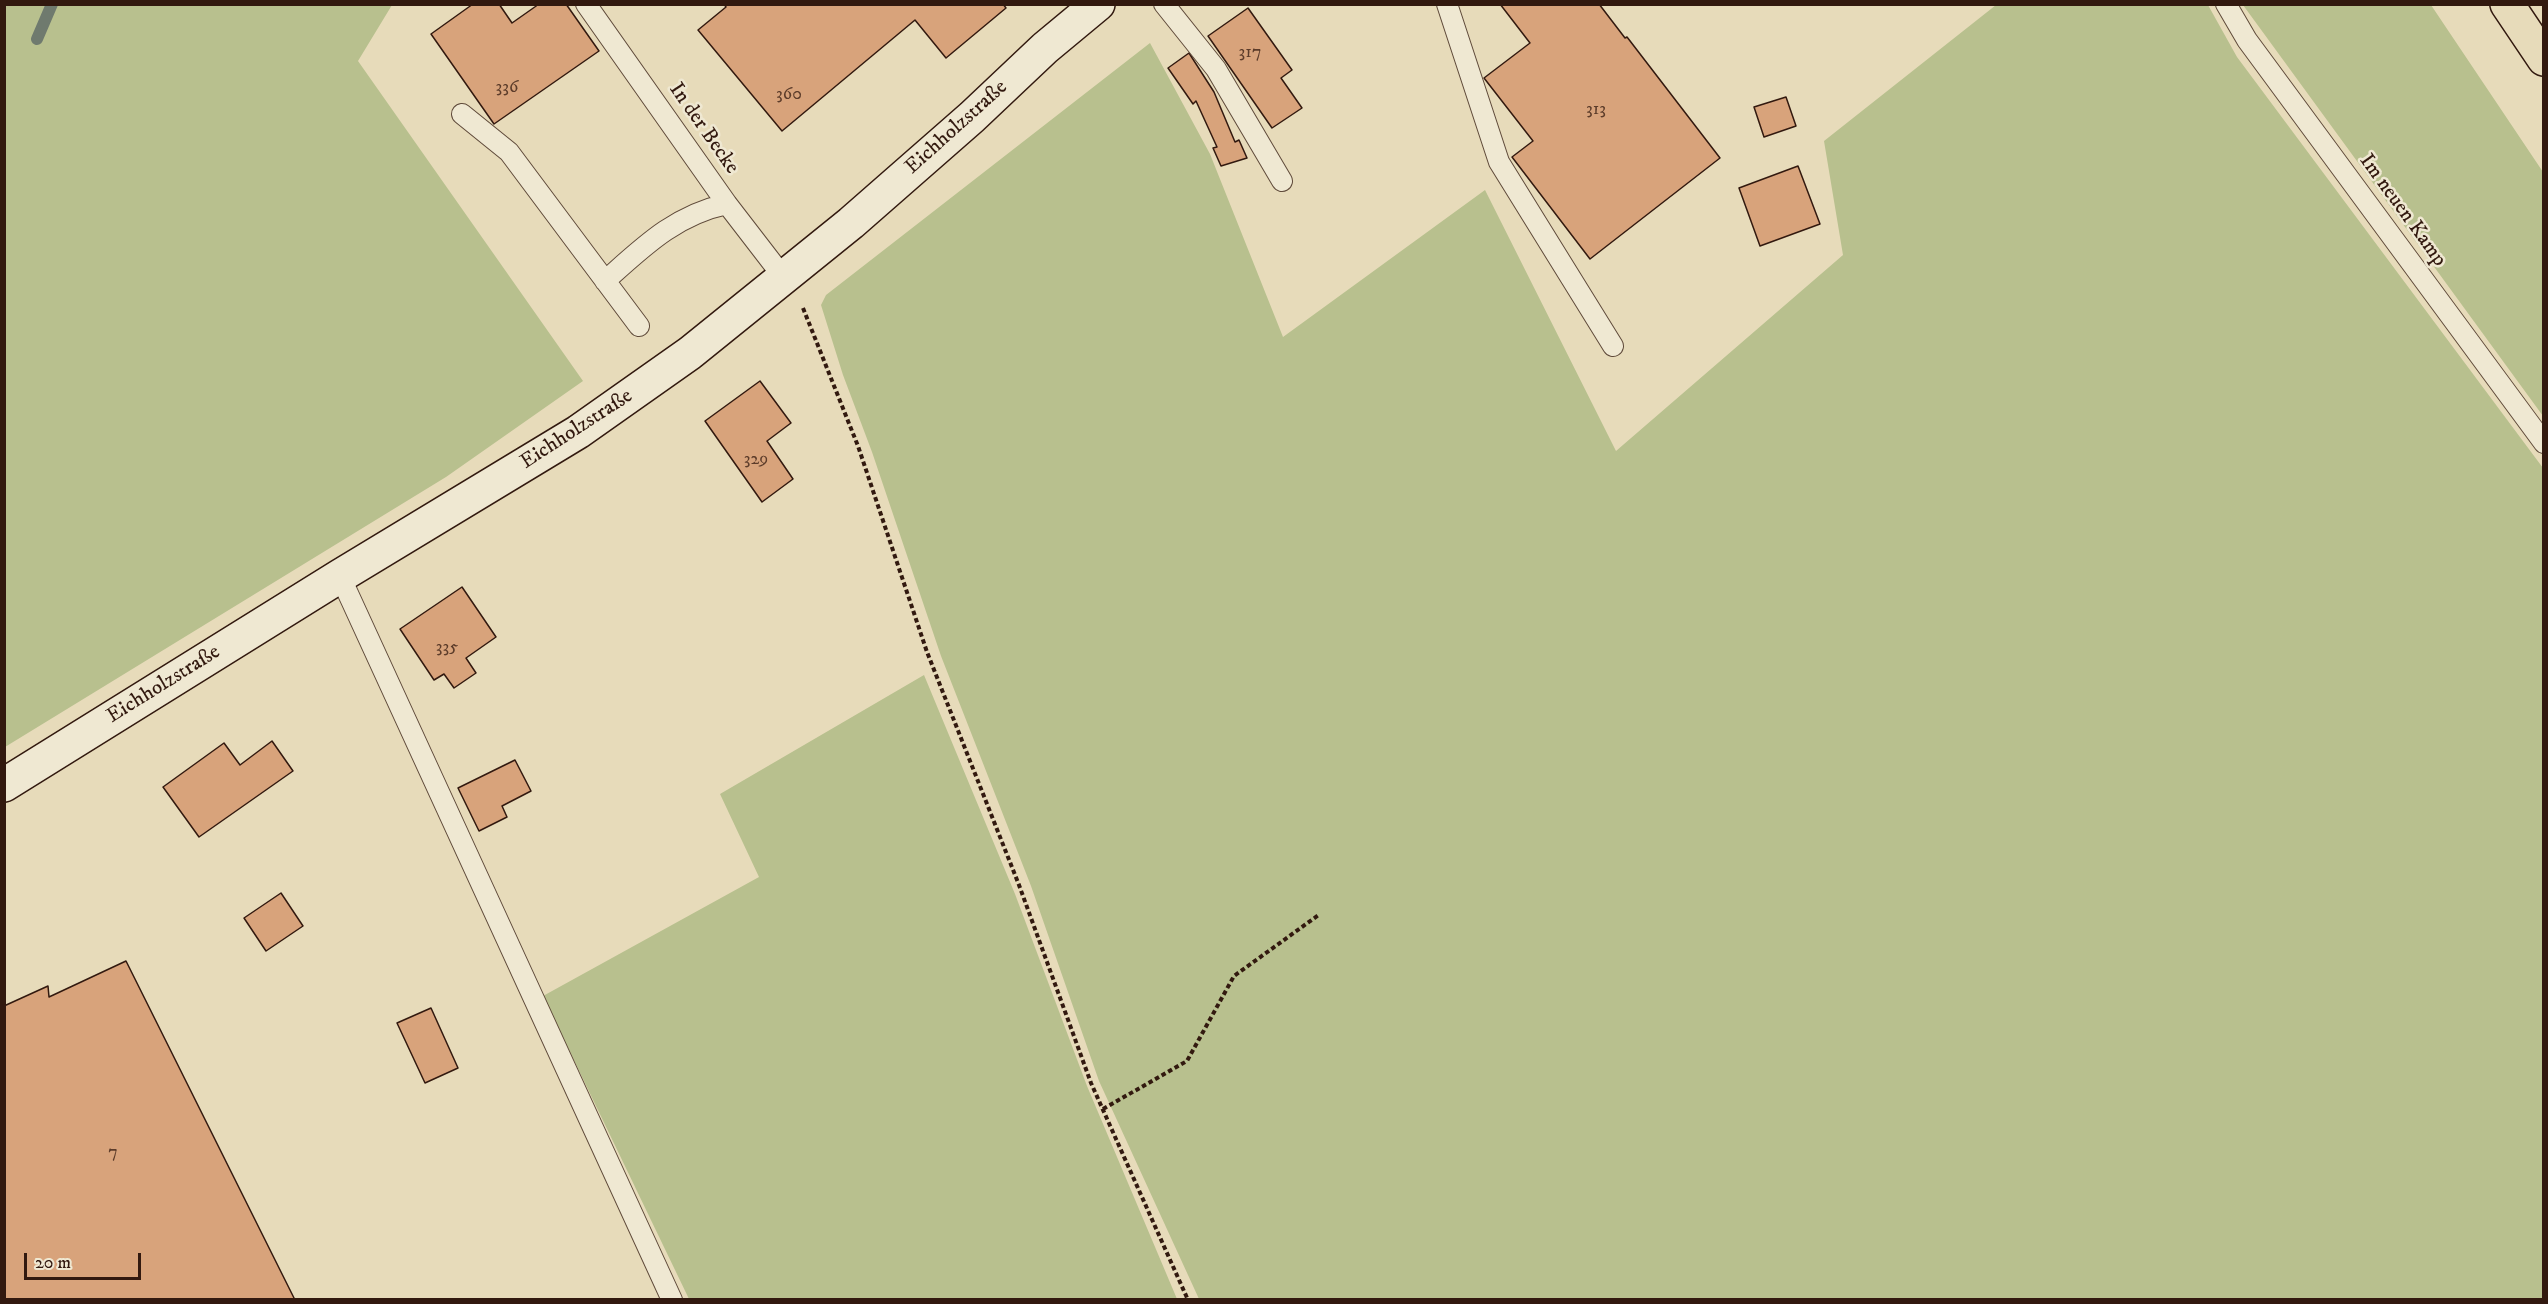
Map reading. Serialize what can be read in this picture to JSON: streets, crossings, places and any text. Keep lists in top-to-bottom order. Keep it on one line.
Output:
{"streets":{"main road":["Eichholzstraße"],"lane":["In der Becke","Im neuen Kamp"]},"crossings":[["Eichholzstraße","In der Becke"]],"house_numbers":["317","336","360","313","329","335","7"],"scale_bar":"20 m"}
